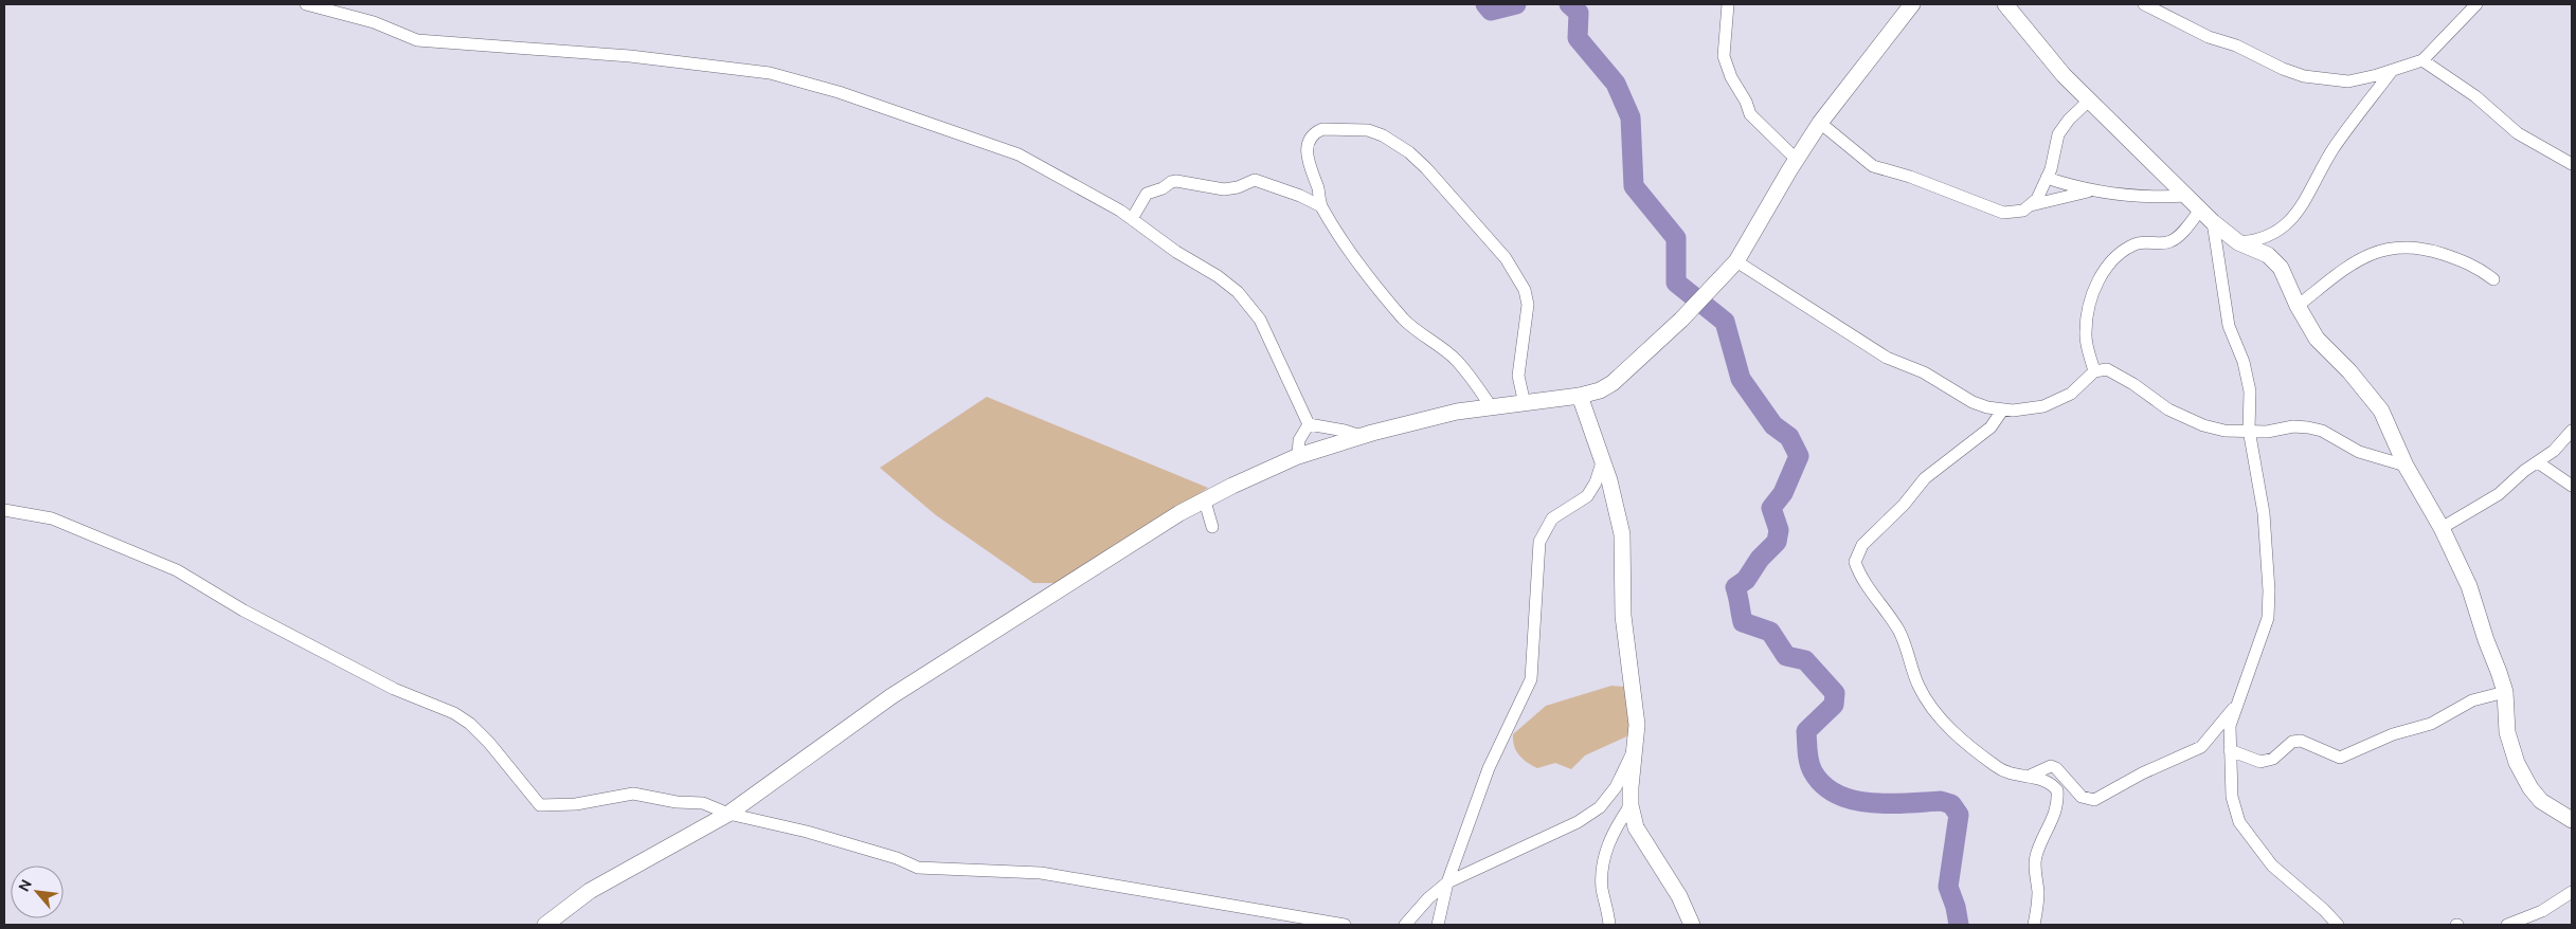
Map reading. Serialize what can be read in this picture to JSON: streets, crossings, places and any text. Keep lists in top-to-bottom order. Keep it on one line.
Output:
{"north":"top left"}
